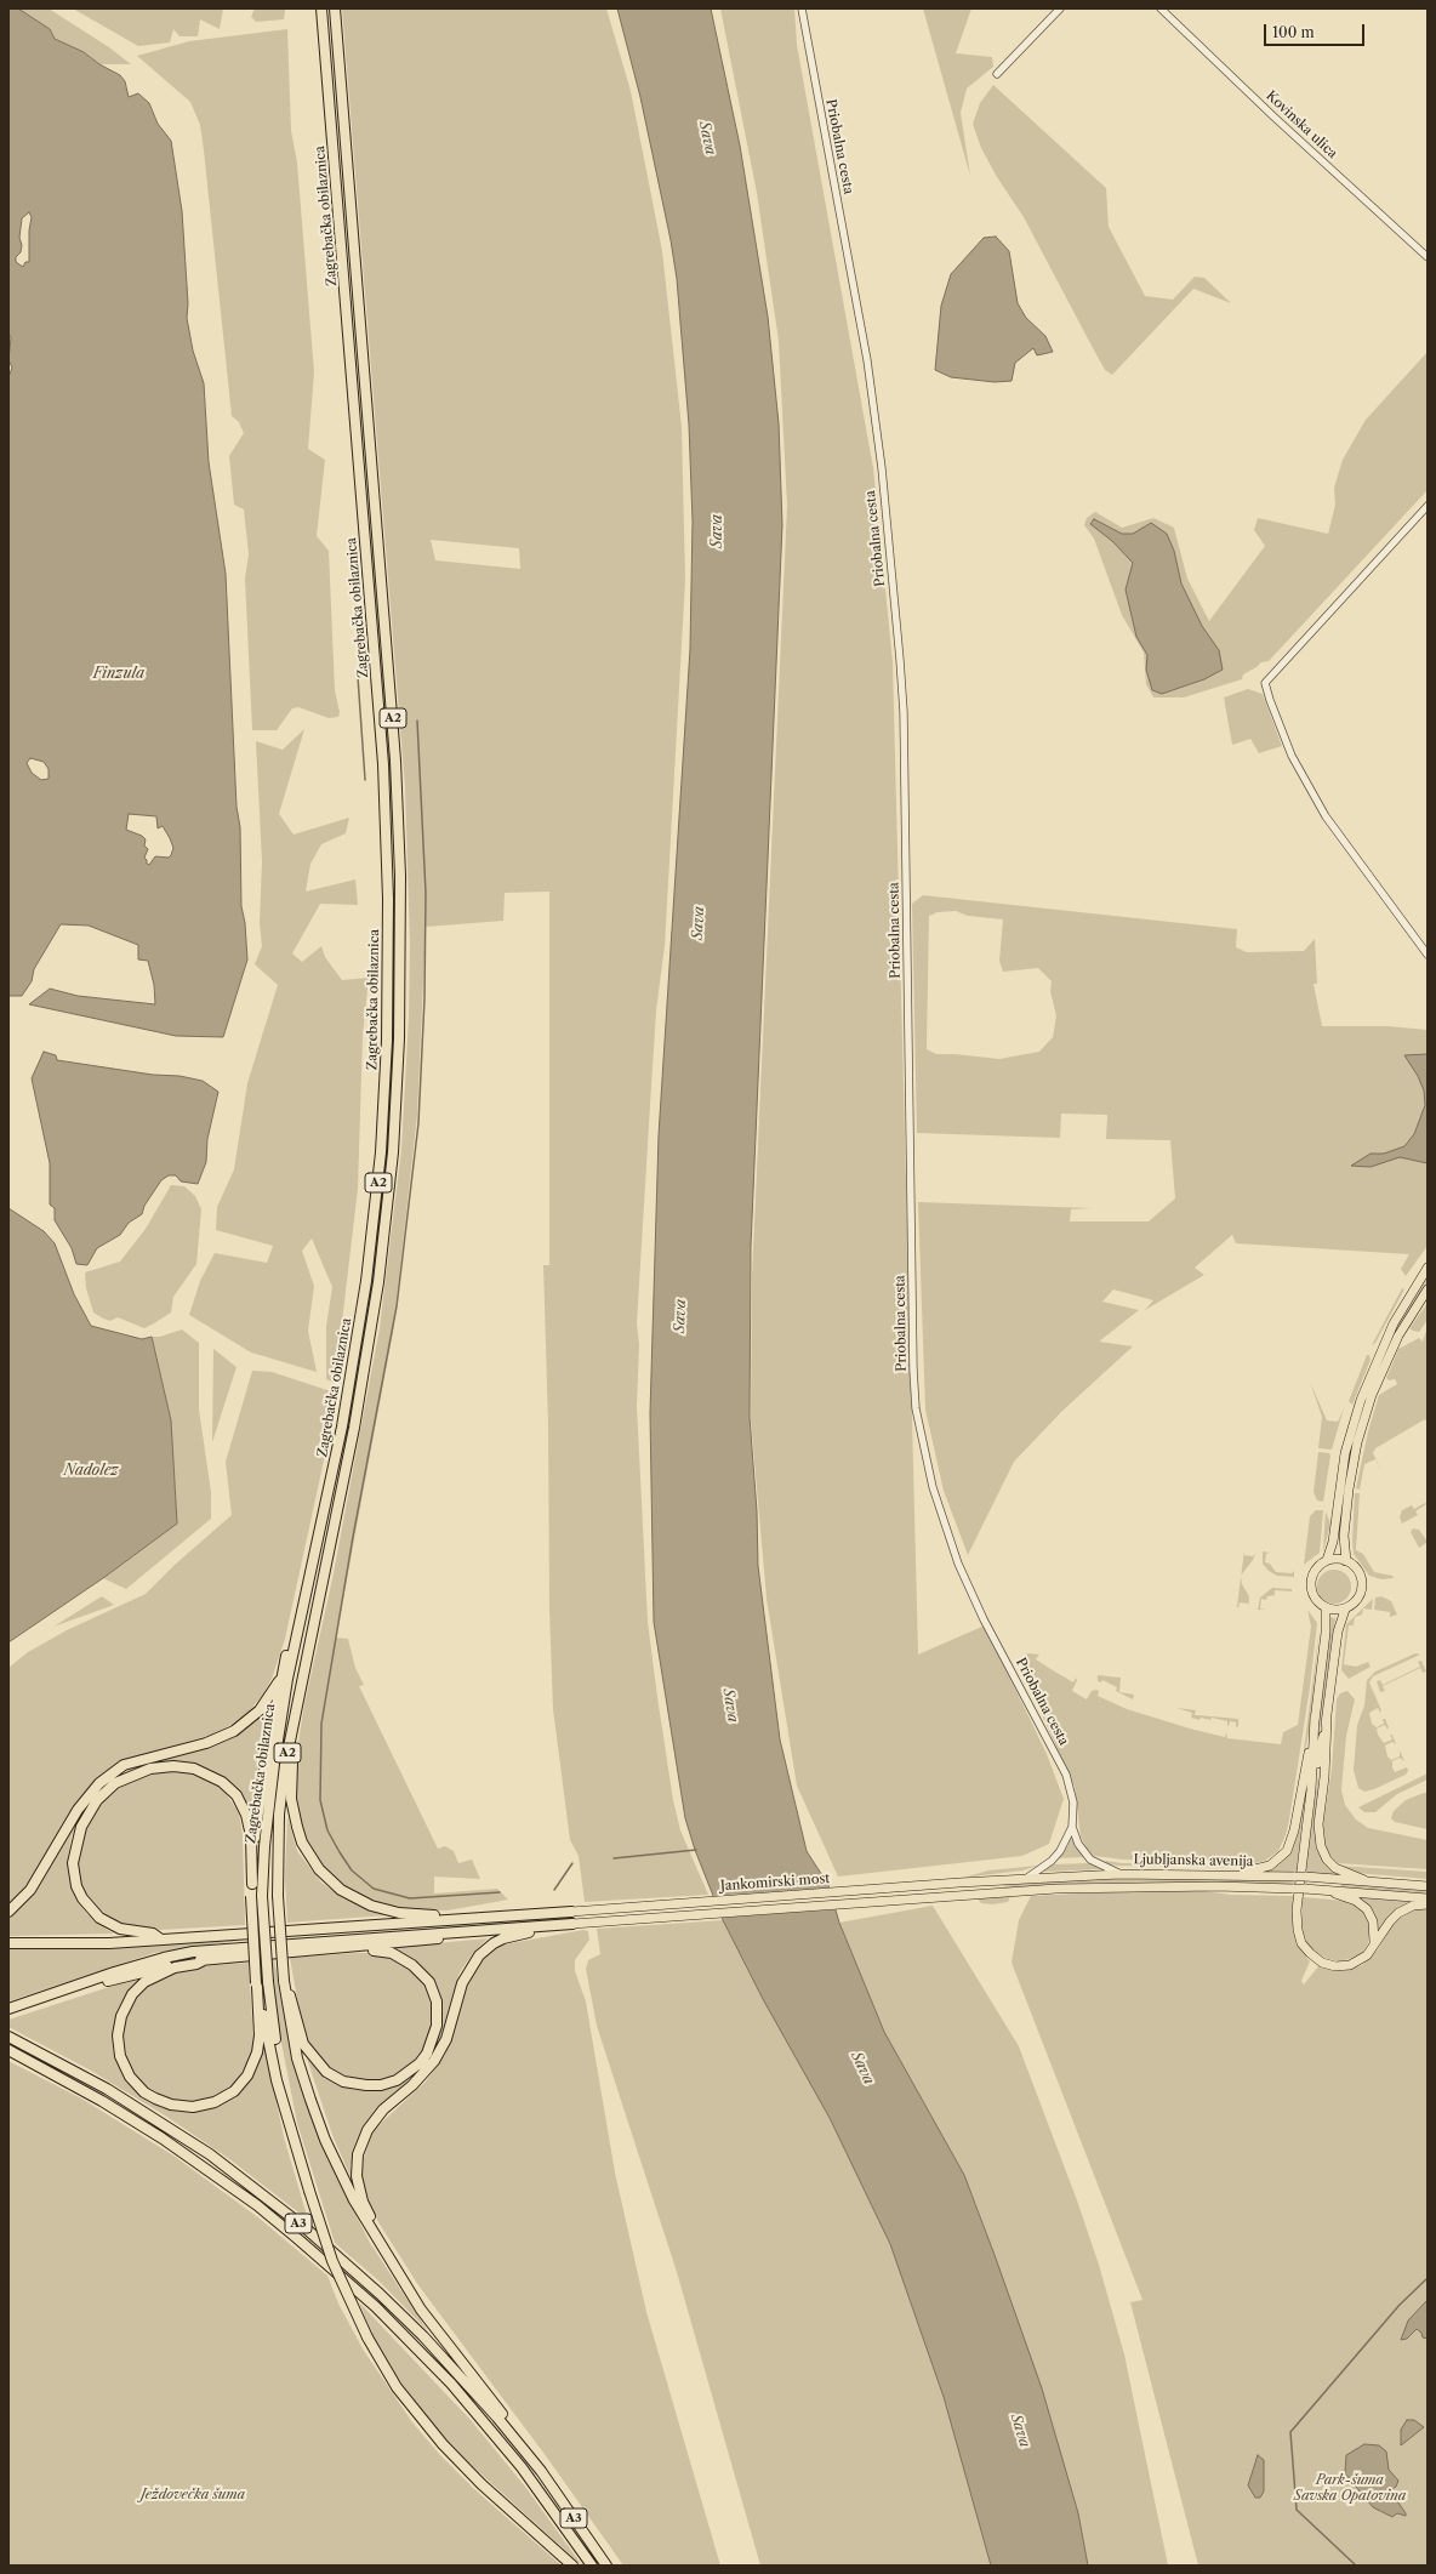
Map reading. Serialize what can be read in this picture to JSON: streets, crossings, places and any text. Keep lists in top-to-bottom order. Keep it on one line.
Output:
{"streets":{"highway":["Zagrebačka obilaznica","A2","A3"],"main road":["Ljubljanska avenija","Jankomirski most"],"street":["Kovinska ulica","Priobalna cesta"]},"crossings":[["Priobalna cesta","Ljubljanska avenija"],["Ljubljanska avenija","Jankomirski most"]],"water":["Sava","Finzula","Nadolez"],"parks":["Park-šuma Savska Opatovina","Ježdovečka šuma"],"scale_bar":"100 m"}
